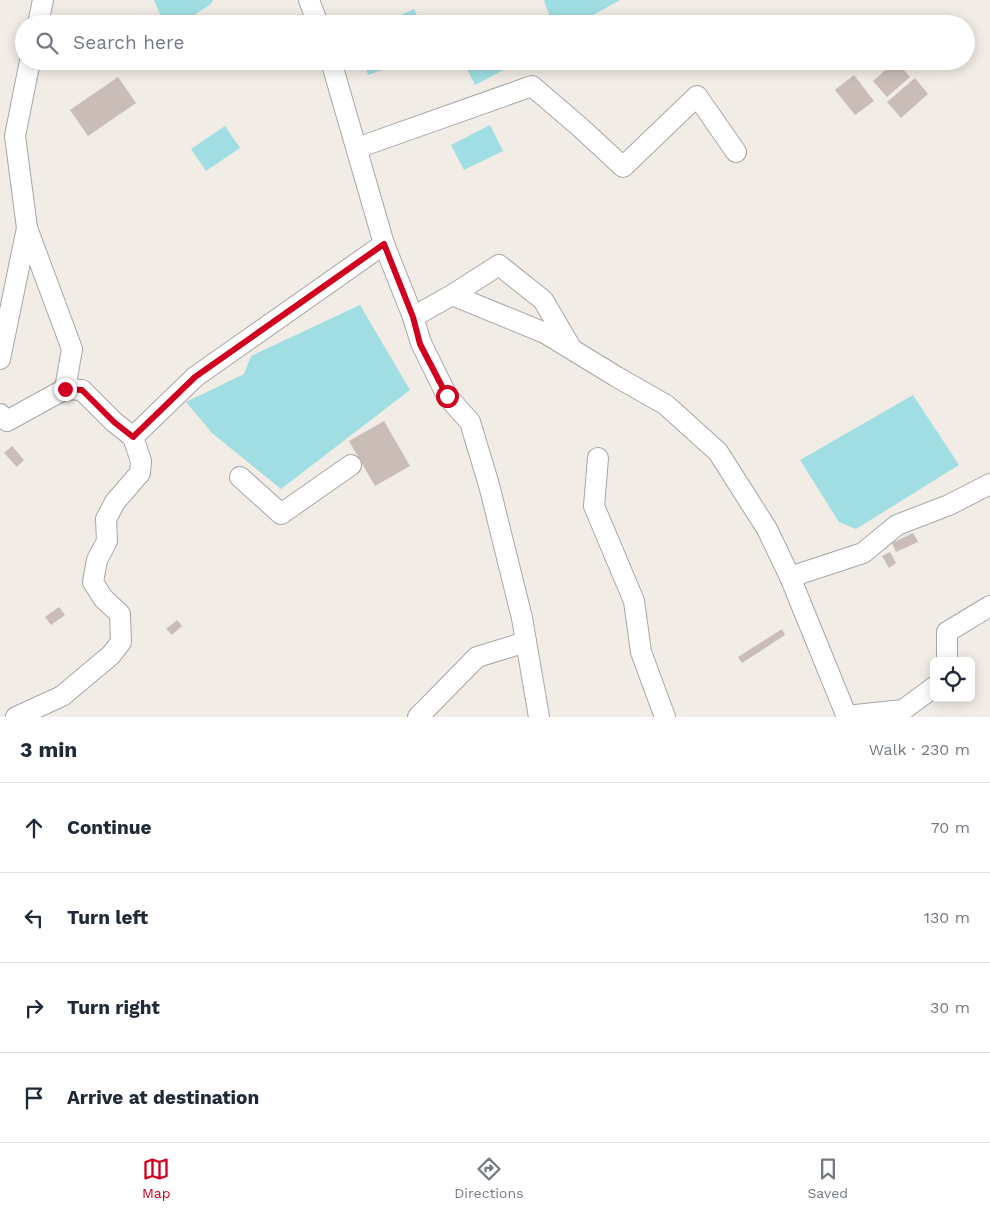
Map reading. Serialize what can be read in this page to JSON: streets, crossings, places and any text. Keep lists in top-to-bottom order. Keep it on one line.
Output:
{"page":{"search":"Search here","heading":["3 min","Walk · 230 m"],"list":[["Continue","70 m"],["Turn left","130 m"],["Turn right","30 m"],"Arrive at destination"],"nav":["Map","Directions","Saved"]}}
